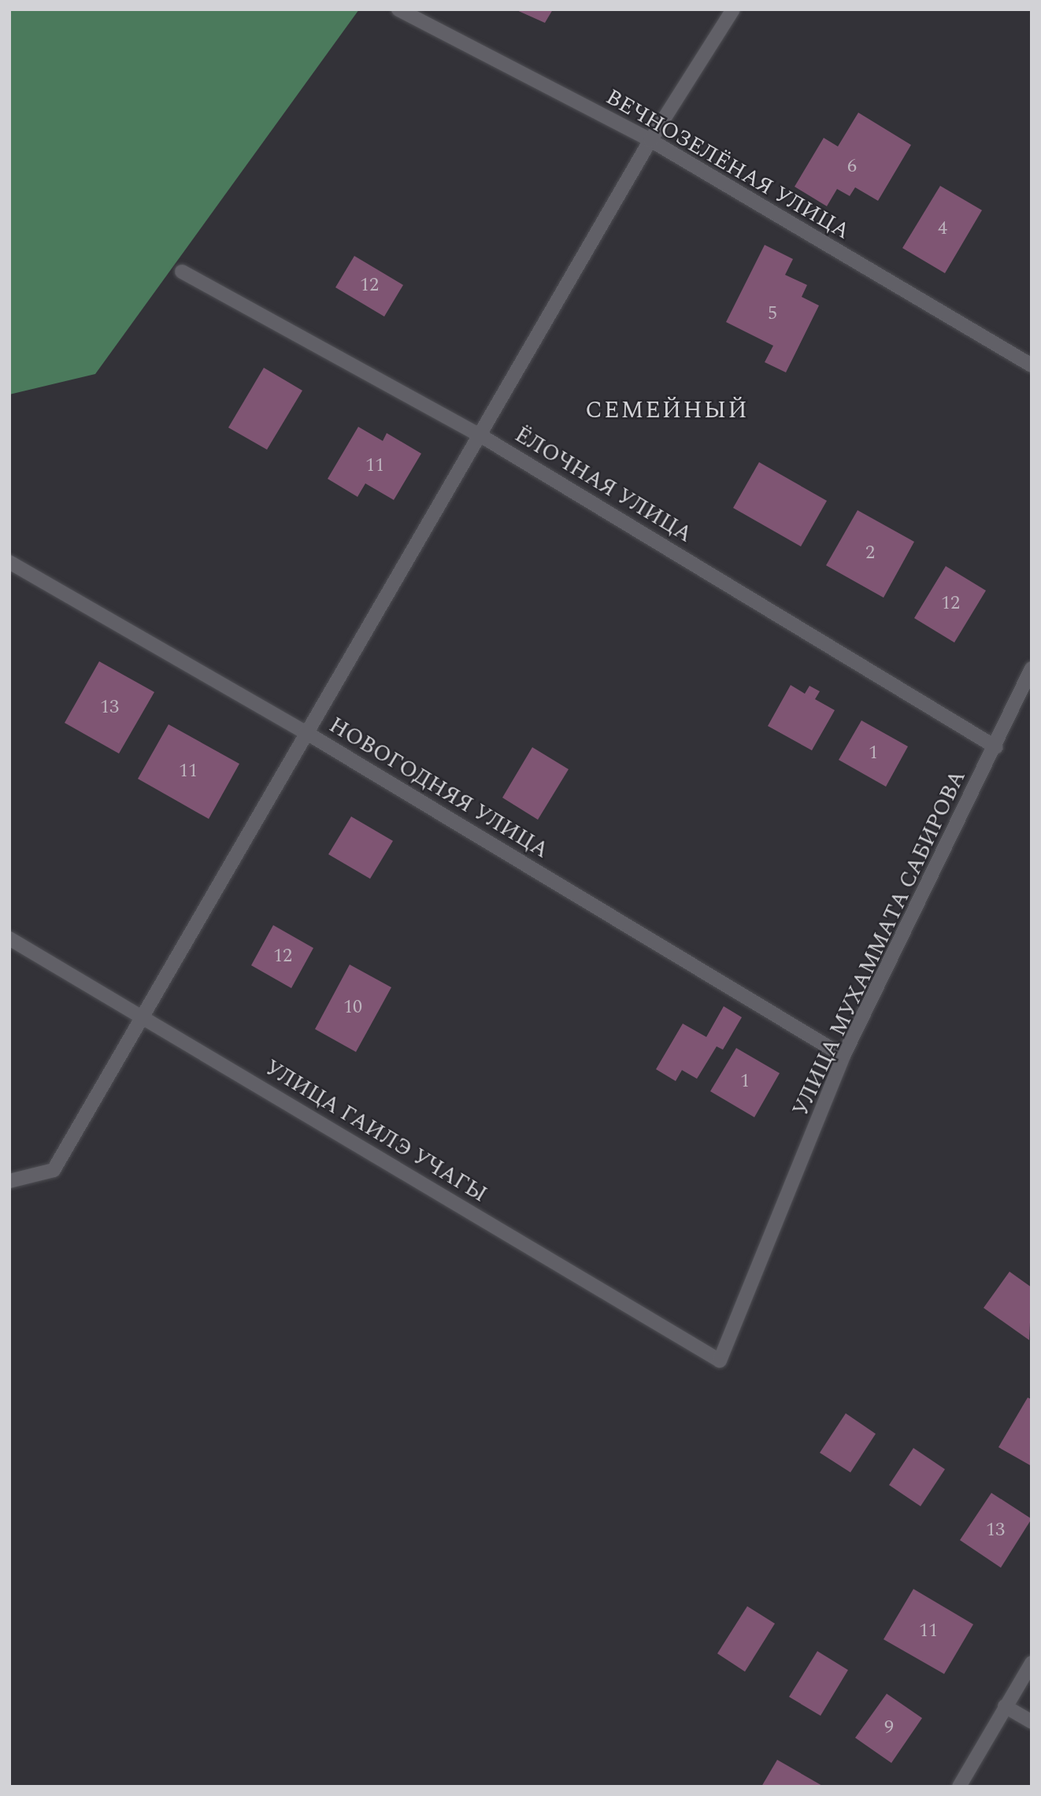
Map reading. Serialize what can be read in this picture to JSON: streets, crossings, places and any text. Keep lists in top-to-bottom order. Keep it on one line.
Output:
{"streets":{"street":["ВЕЧНОЗЕЛЁНАЯ УЛИЦА","ЁЛОЧНАЯ УЛИЦА","НОВОГОДНЯЯ УЛИЦА","УЛИЦА МУХАММАТА САБИРОВА","УЛИЦА ГАИЛЭ УЧАГЫ"]},"crossings":[["ЁЛОЧНАЯ УЛИЦА","УЛИЦА МУХАММАТА САБИРОВА"],["НОВОГОДНЯЯ УЛИЦА","УЛИЦА МУХАММАТА САБИРОВА"],["УЛИЦА МУХАММАТА САБИРОВА","УЛИЦА ГАИЛЭ УЧАГЫ"]],"districts":["СЕМЕЙНЫЙ"],"house_numbers":["6","4","12","5","11","2","12","13","1","11","12","10","1","13","11","9"]}
